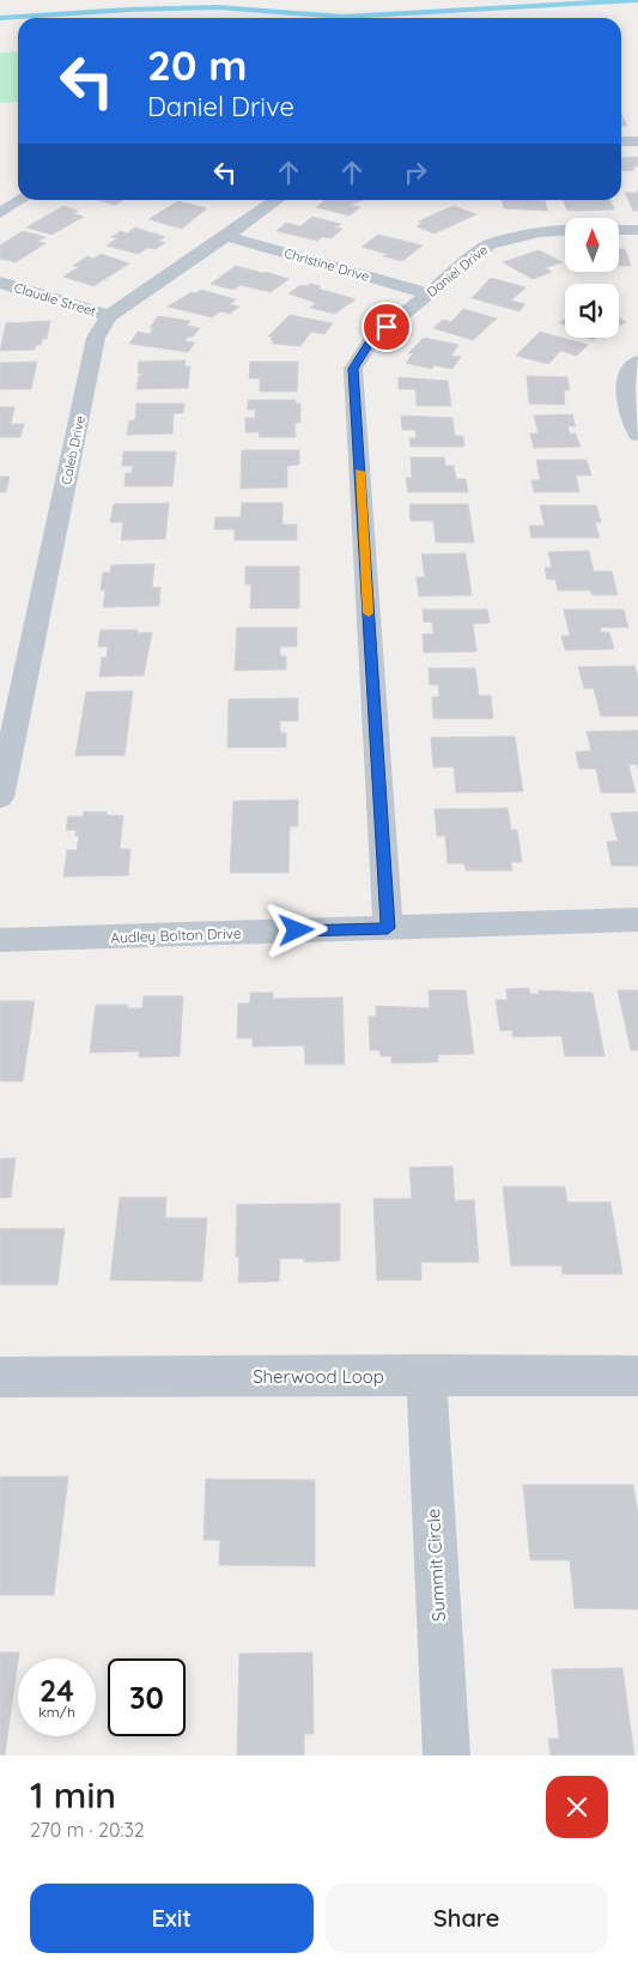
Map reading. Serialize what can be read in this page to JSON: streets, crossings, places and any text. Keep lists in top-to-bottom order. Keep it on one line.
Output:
{"streets":{"street":["Christine Drive","Daniel Drive","Claudie Street","Caleb Drive","Audley Bolton Drive","Sherwood Loop","Summit Circle"]},"crossings":[["Christine Drive","Daniel Drive"],["Christine Drive","Caleb Drive"],["Daniel Drive","Audley Bolton Drive"],["Claudie Street","Caleb Drive"],["Sherwood Loop","Summit Circle"]],"north":"top","page":{"turn":["20 m","Daniel Drive"],"speed":"24 km/h","limit":"30","heading":["1 min","270 m · 20:32"],"buttons":["Exit","Share"]}}
